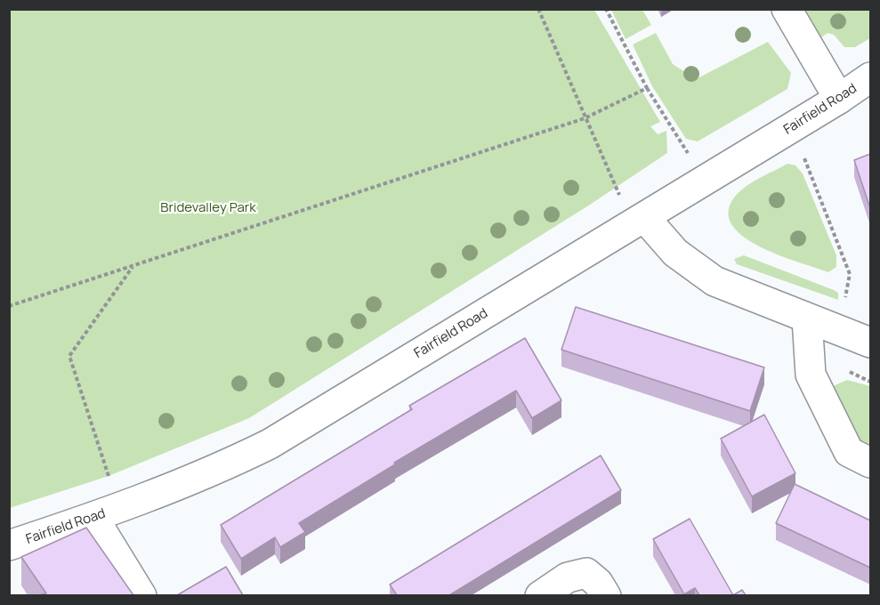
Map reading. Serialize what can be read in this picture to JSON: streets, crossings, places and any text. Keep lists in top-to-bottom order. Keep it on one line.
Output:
{"streets":{"street":["Fairfield Road"]},"parks":["Bridevalley Park"]}
